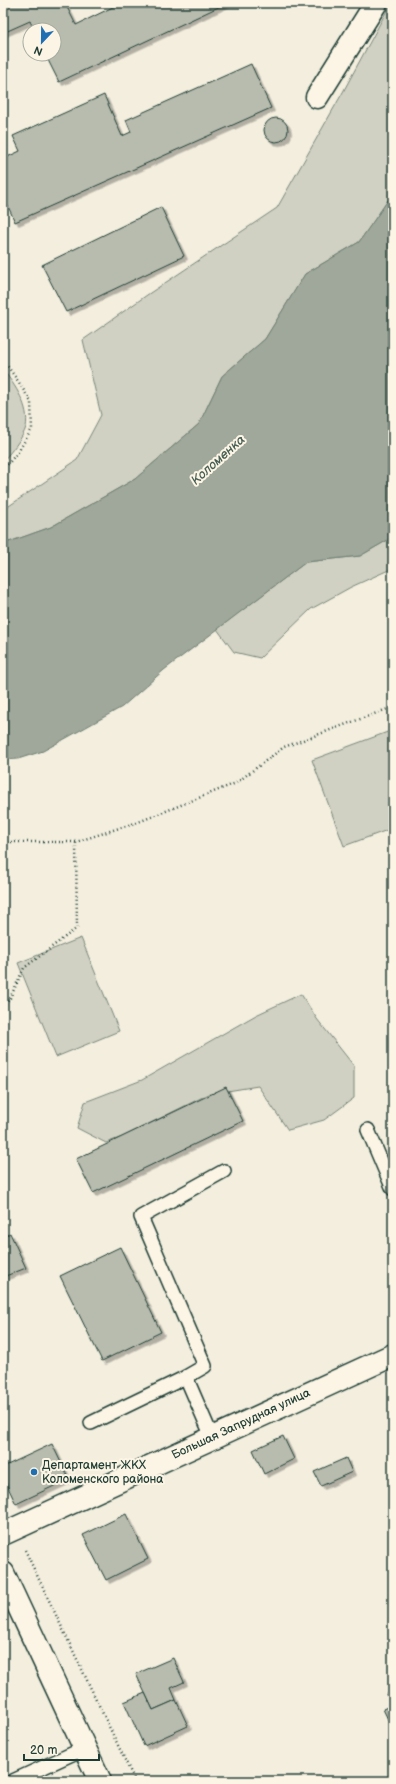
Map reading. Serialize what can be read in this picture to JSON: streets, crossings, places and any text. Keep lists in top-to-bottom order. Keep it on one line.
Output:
{"streets":{"street":["Большая Запрудная улица"]},"water":["Коломенка"],"places":["Департамент ЖКХ Коломенского района"],"scale_bar":"20 m","north":"bottom"}
